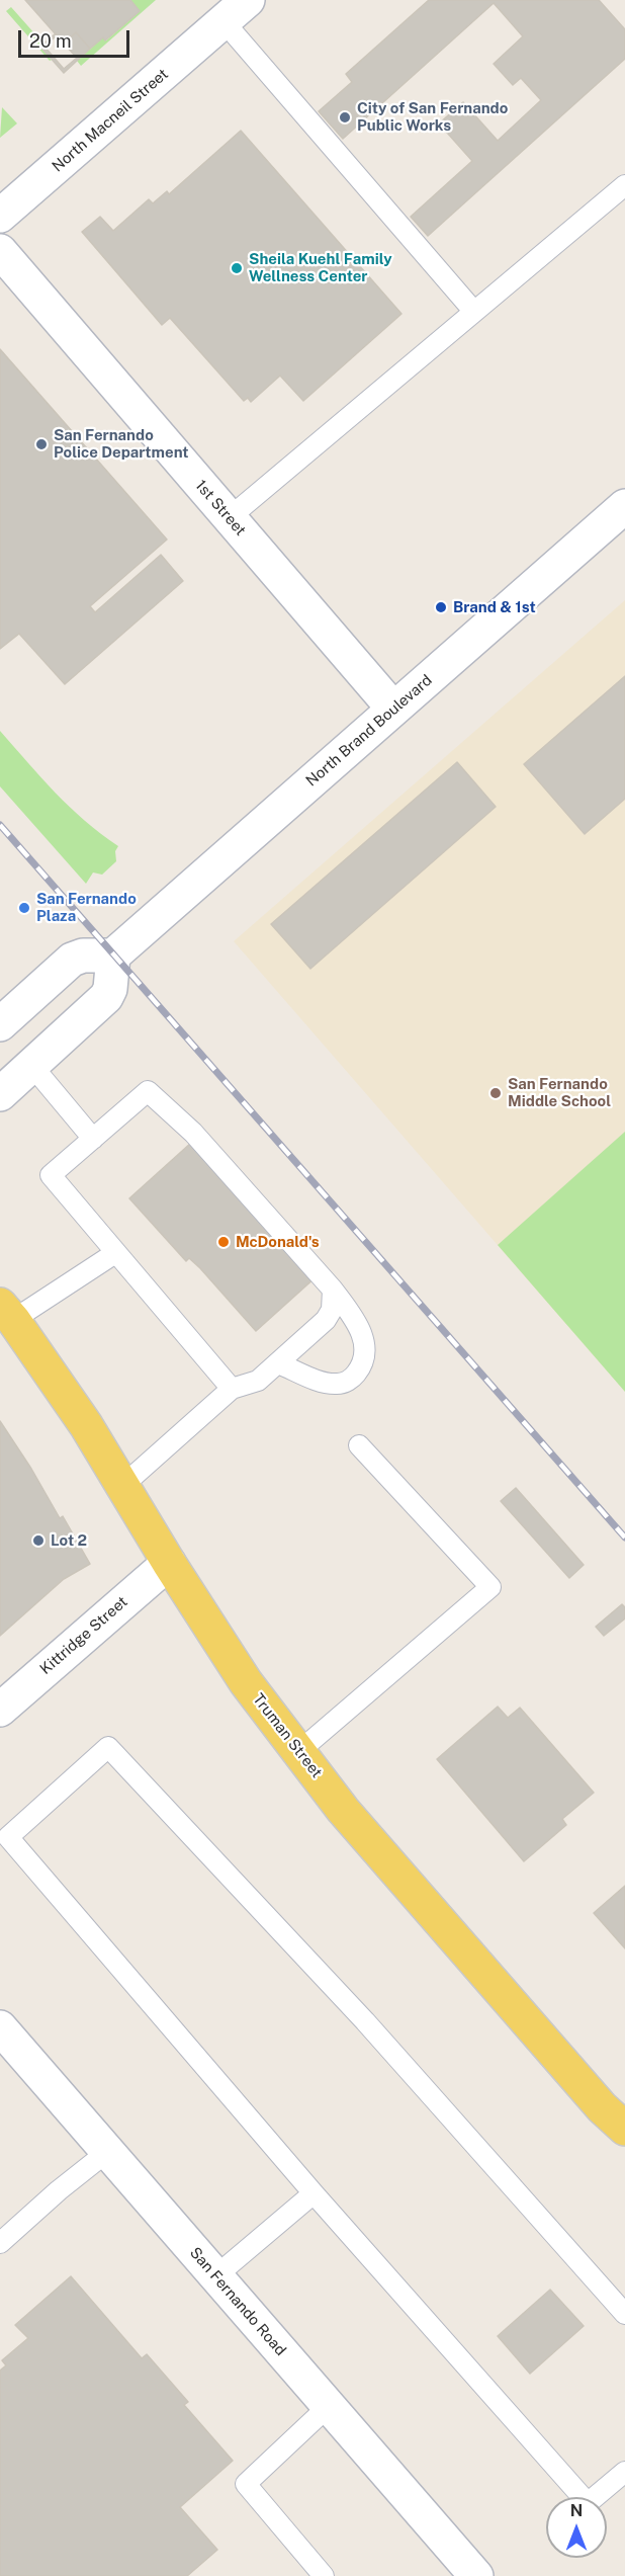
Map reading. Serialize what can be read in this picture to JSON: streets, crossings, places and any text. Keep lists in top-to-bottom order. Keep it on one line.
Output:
{"streets":{"main road":["Truman Street"],"street":["North Macneil Street","1st Street","North Brand Boulevard","Kittridge Street","San Fernando Road"]},"crossings":[["1st Street","North Brand Boulevard"],["Kittridge Street","Truman Street"]],"places":["City of San Fernando Public Works","Sheila Kuehl Family Wellness Center","San Fernando Police Department","Brand & 1st","San Fernando Plaza","San Fernando Middle School","McDonald's","Lot 2"],"scale_bar":"20 m","north":"top"}
